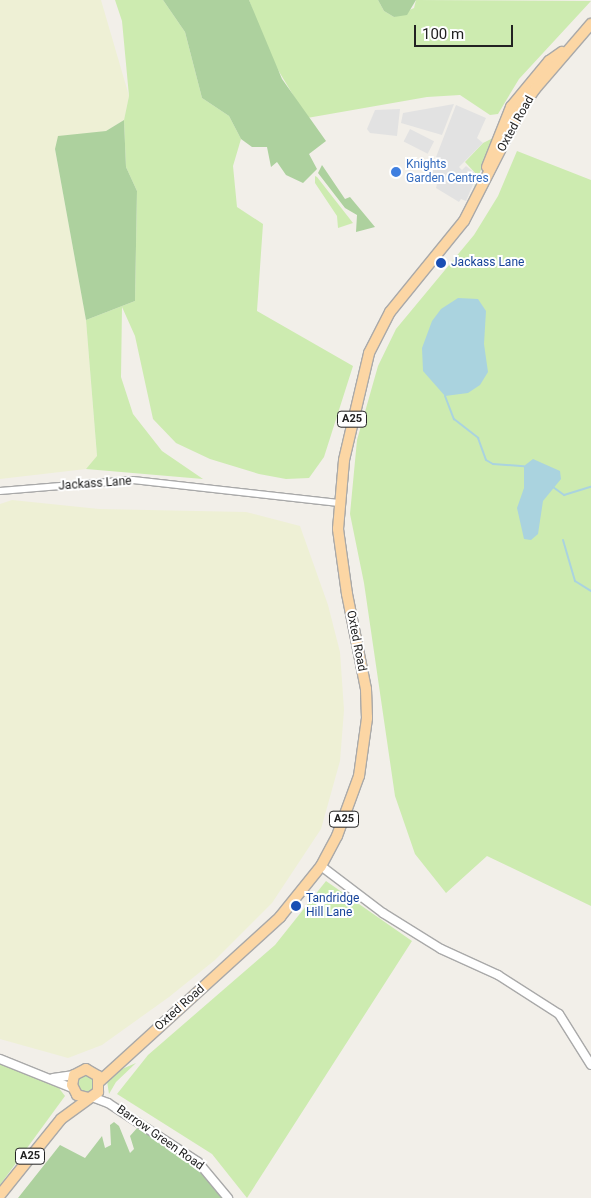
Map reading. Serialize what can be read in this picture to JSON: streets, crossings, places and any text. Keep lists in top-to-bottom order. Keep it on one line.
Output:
{"streets":{"main road":["Oxted Road","A25"],"street":["Jackass Lane","Barrow Green Road"]},"crossings":[["Oxted Road","A25"],["Oxted Road","Jackass Lane"],["Oxted Road","Barrow Green Road"],["A25","Barrow Green Road"]],"places":["Knights Garden Centres","Jackass Lane","Tandridge Hill Lane"],"scale_bar":"100 m"}
